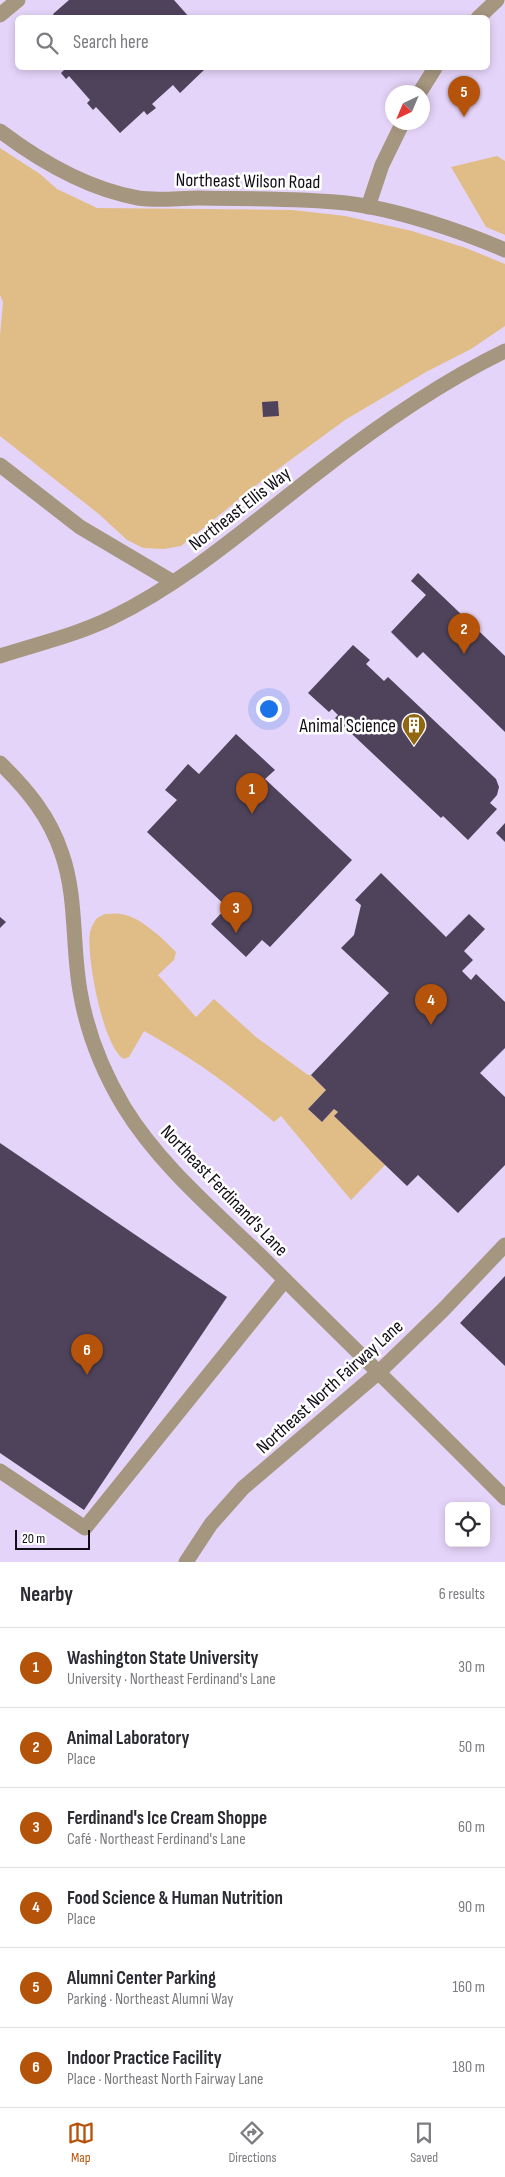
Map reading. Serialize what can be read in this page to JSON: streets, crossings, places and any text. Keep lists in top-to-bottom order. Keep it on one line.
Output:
{"streets":{"street":["Northeast Wilson Road","Northeast Ellis Way","Northeast Ferdinand's Lane","Northeast North Fairway Lane"]},"crossings":[["Northeast Ferdinand's Lane","Northeast North Fairway Lane"]],"places":{"building":["Animal Science"]},"scale_bar":"20 m","north":"bottom left","page":{"search":"Search here","pins":["5","2","1","3","4","6"],"scale":"20 m","heading":["Nearby","6 results"],"list":[{"mark":"1","name":"Washington State University","note":"University · Northeast Ferdinand's Lane","value":"30 m"},{"mark":"2","name":"Animal Laboratory","note":"Place","value":"50 m"},{"mark":"3","name":"Ferdinand's Ice Cream Shoppe","note":"Café · Northeast Ferdinand's Lane","value":"60 m"},{"mark":"4","name":"Food Science & Human Nutrition","note":"Place","value":"90 m"},{"mark":"5","name":"Alumni Center Parking","note":"Parking · Northeast Alumni Way","value":"160 m"},{"mark":"6","name":"Indoor Practice Facility","note":"Place · Northeast North Fairway Lane","value":"180 m"}],"nav":["Map","Directions","Saved"]}}
